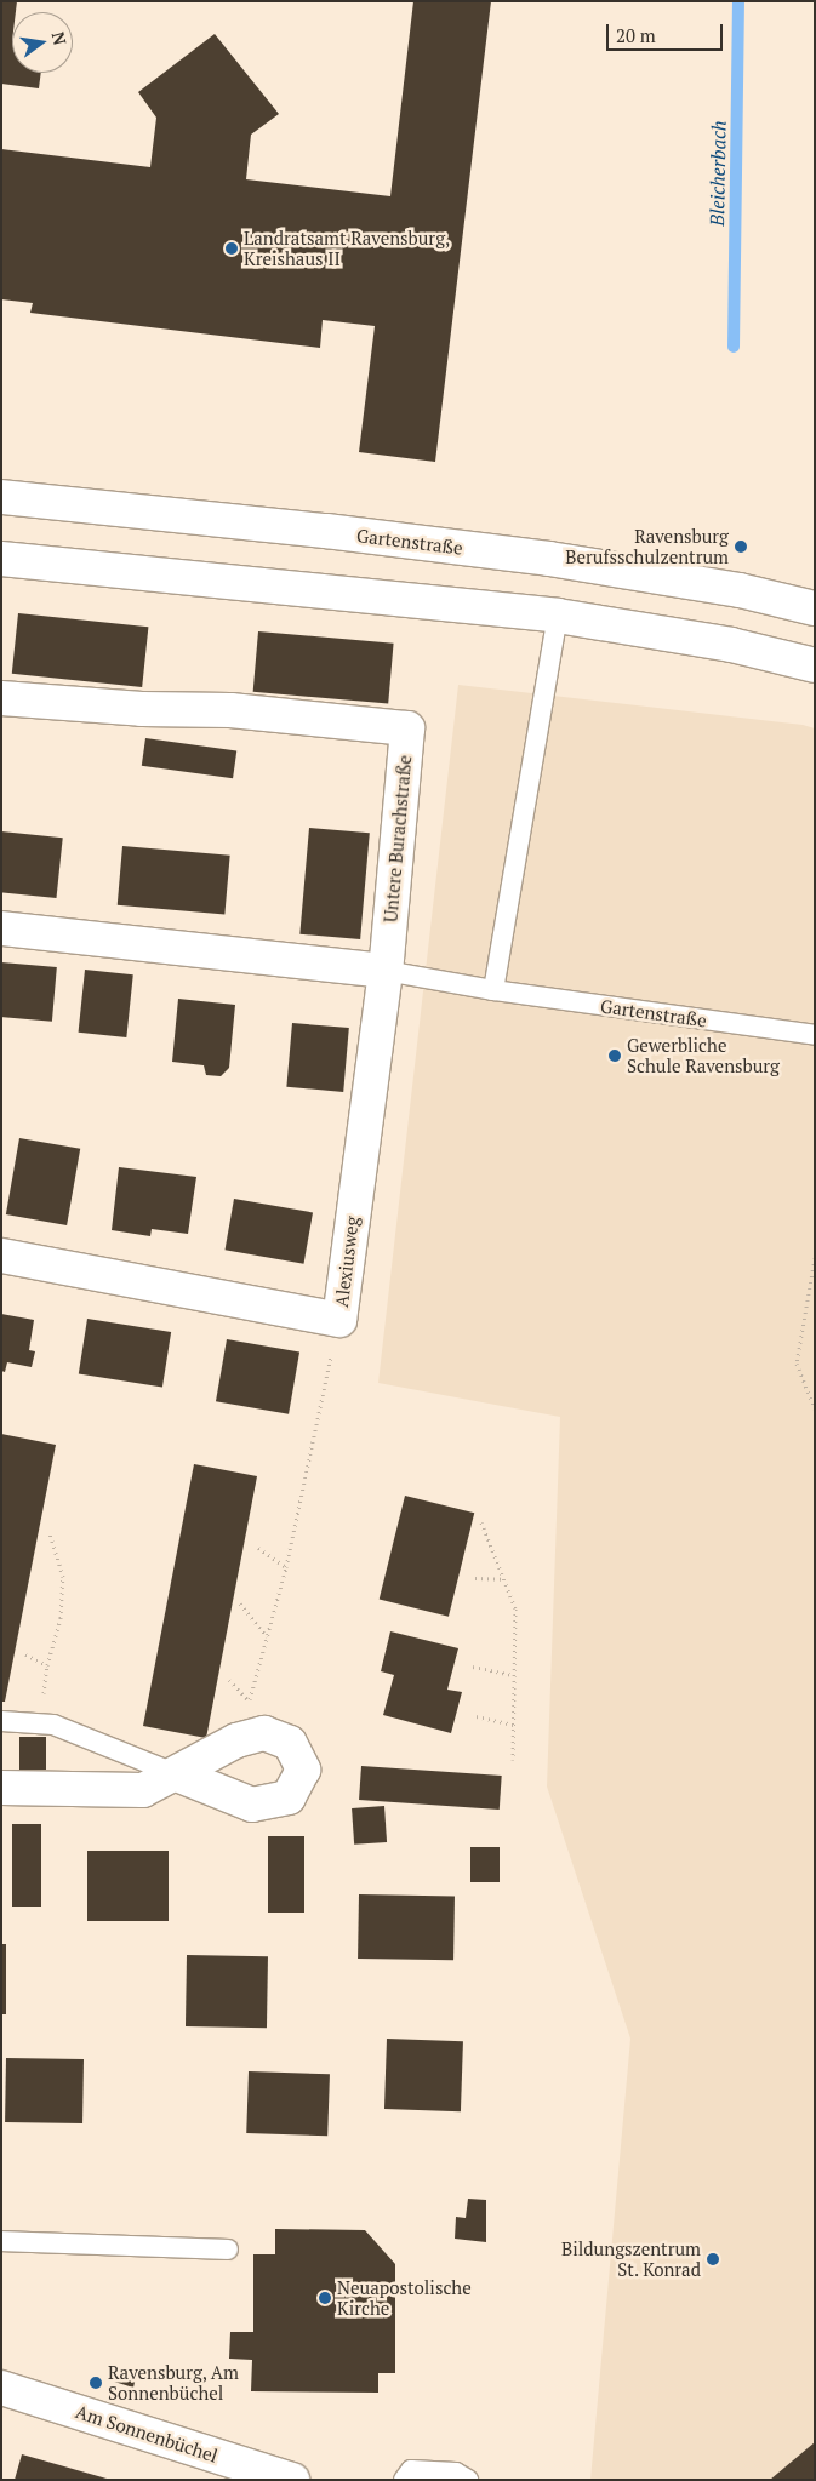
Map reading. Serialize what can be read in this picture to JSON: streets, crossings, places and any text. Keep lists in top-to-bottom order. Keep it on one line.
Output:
{"streets":{"street":["Gartenstraße","Untere Burachstraße","Alexiusweg","Am Sonnenbüchel"]},"crossings":[["Gartenstraße","Untere Burachstraße"],["Gartenstraße","Alexiusweg"],["Untere Burachstraße","Alexiusweg"]],"water":["Bleicherbach"],"places":["Landratsamt Ravensburg, Kreishaus II","Ravensburg Berufsschulzentrum","Gewerbliche Schule Ravensburg","Bildungszentrum St. Konrad","Neuapostolische Kirche","Ravensburg, Am Sonnenbüchel"],"scale_bar":"20 m","north":"right"}
